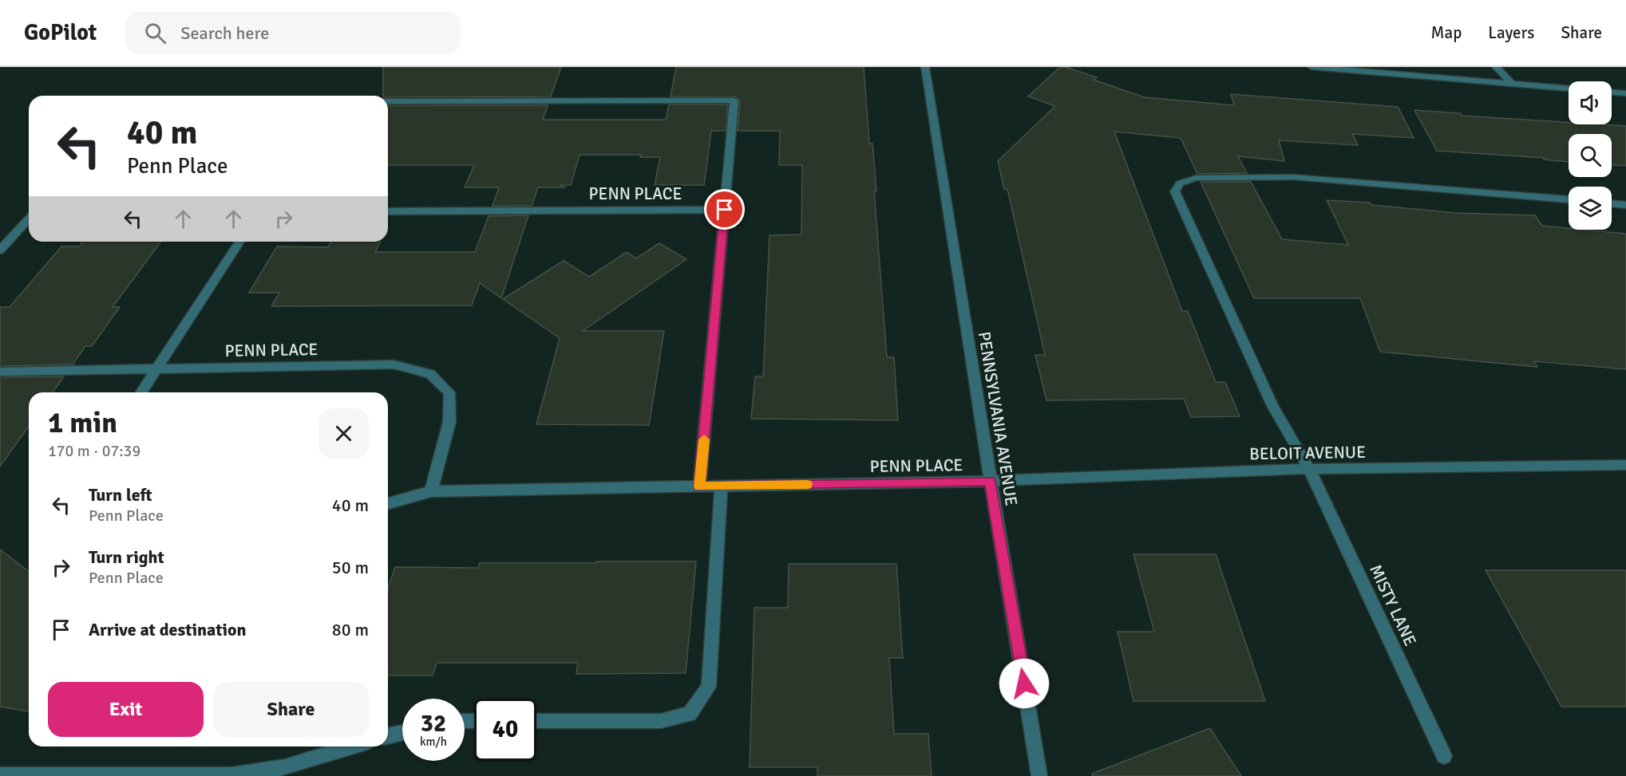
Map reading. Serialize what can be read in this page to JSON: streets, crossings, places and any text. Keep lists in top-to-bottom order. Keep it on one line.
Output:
{"streets":{"street":["PENN PLACE","PENNSYLVANIA AVENUE","BELOIT AVENUE","MISTY LANE"]},"crossings":[["PENN PLACE","PENNSYLVANIA AVENUE"],["PENN PLACE","BELOIT AVENUE"],["PENNSYLVANIA AVENUE","BELOIT AVENUE"],["BELOIT AVENUE","MISTY LANE"]],"page":{"header":"GoPilot","search":"Search here","nav":["Map","Layers","Share"],"turn":["40 m","Penn Place"],"heading":["1 min","170 m · 07:39"],"list":[{"name":"Turn left","note":"Penn Place","value":"40 m"},{"name":"Turn right","note":"Penn Place","value":"50 m"},{"name":"Arrive at destination","value":"80 m"}],"buttons":["Exit","Share"],"speed":"32 km/h","limit":"40"}}
